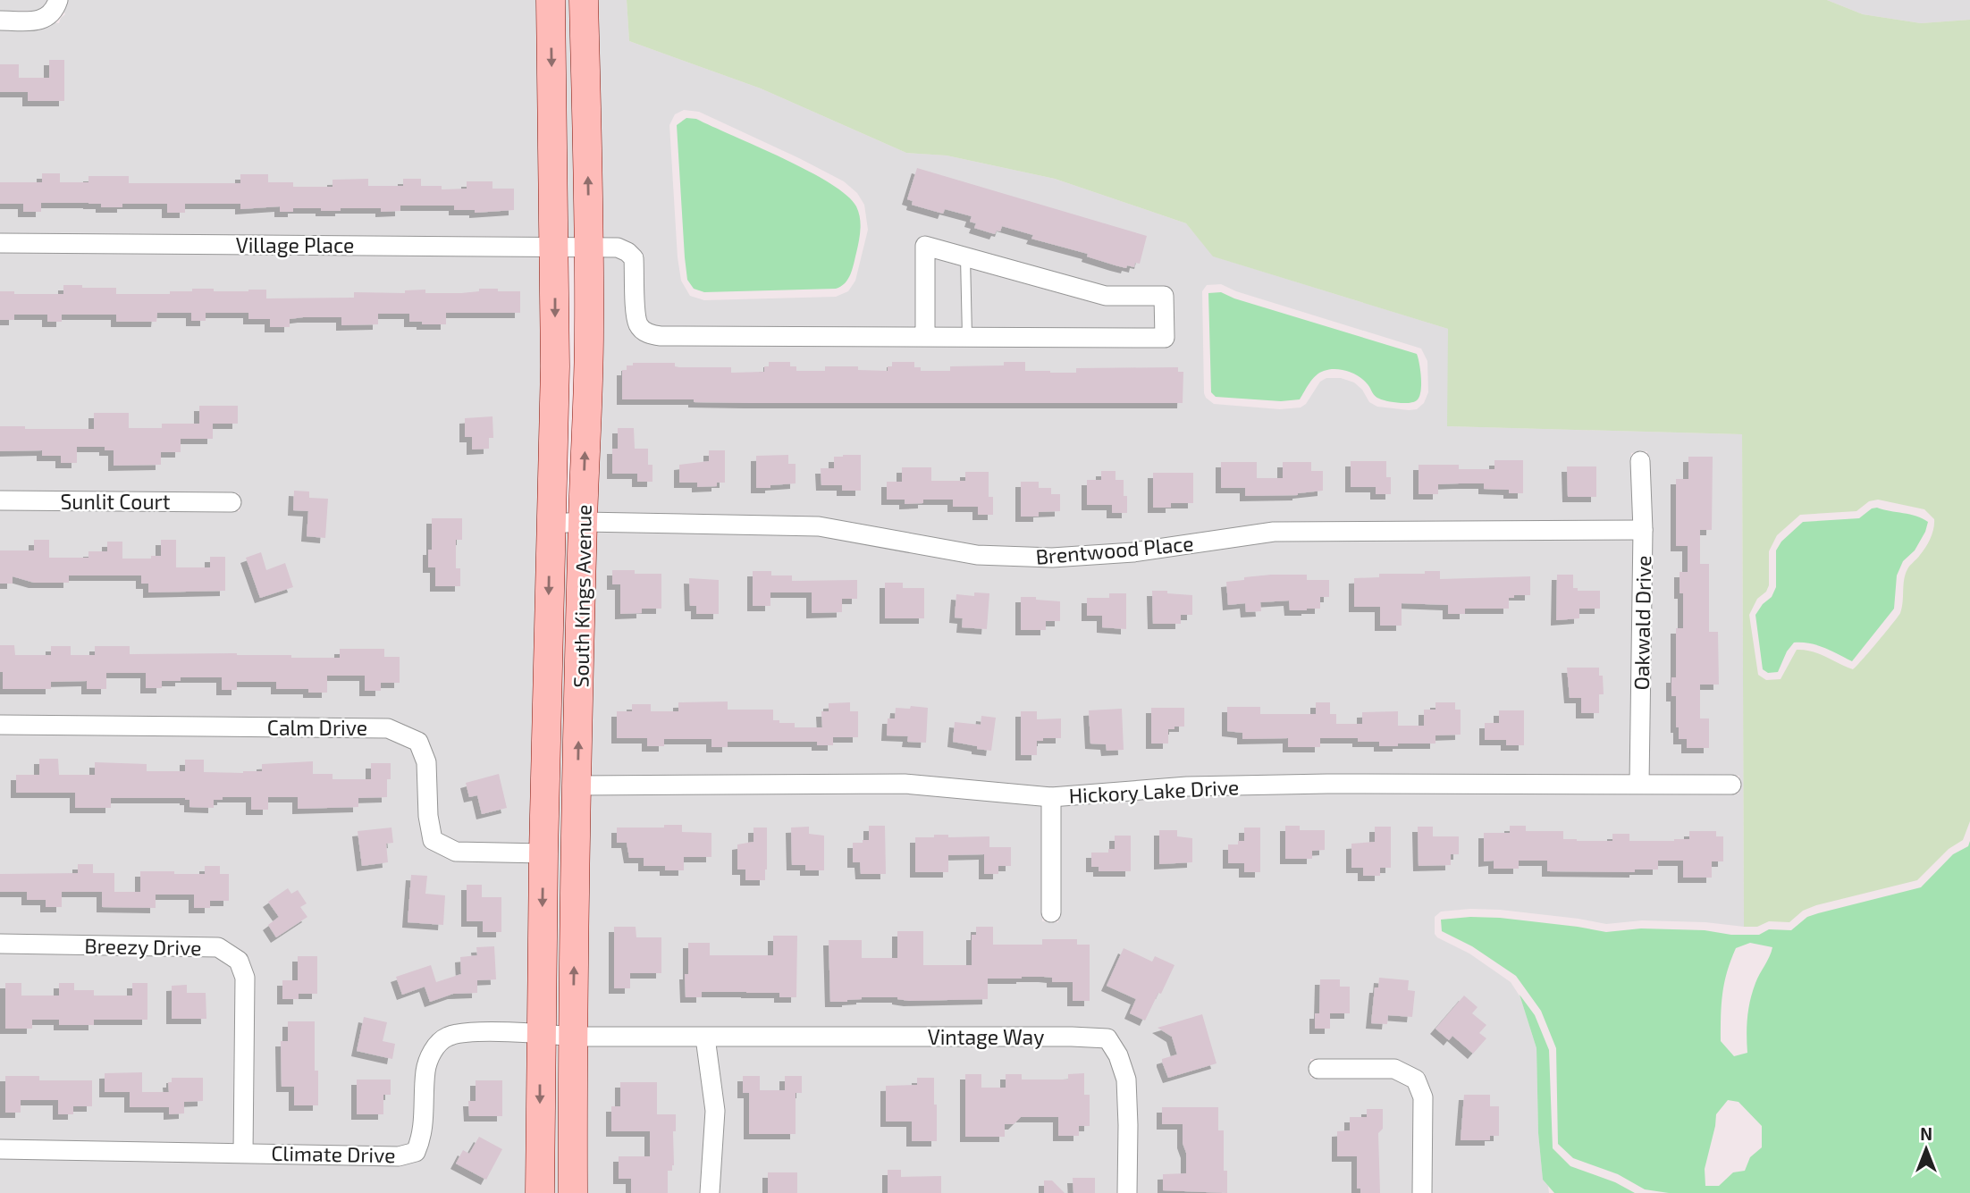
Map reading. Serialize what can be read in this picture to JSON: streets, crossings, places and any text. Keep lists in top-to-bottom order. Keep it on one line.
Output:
{"streets":{"main road":["South Kings Avenue"],"street":["Village Place","Sunlit Court","Brentwood Place","Oakwald Drive","Calm Drive","Hickory Lake Drive","Breezy Drive","Vintage Way","Climate Drive"]},"crossings":[["Village Place","South Kings Avenue"],["Brentwood Place","South Kings Avenue"],["Brentwood Place","Oakwald Drive"],["South Kings Avenue","Calm Drive"],["South Kings Avenue","Hickory Lake Drive"],["South Kings Avenue","Vintage Way"],["South Kings Avenue","Climate Drive"],["Oakwald Drive","Hickory Lake Drive"],["Breezy Drive","Climate Drive"],["Vintage Way","Climate Drive"]],"north":"top"}
